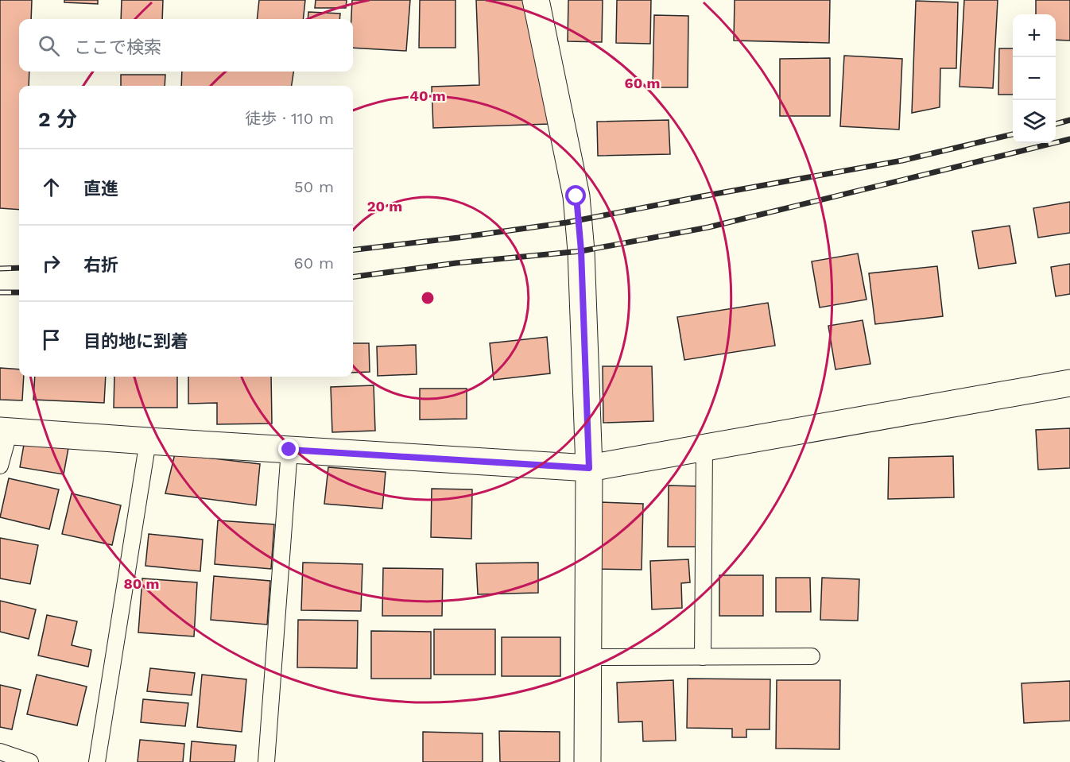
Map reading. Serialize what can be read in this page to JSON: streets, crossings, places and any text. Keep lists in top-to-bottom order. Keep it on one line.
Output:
{"page":{"map_buttons":["+","−"],"search":"ここで検索","heading":["2 分","徒歩 · 110 m"],"list":[["直進","50 m"],["右折","60 m"],"目的地に到着"]},"rings":["60 m","40 m","20 m","80 m"]}
